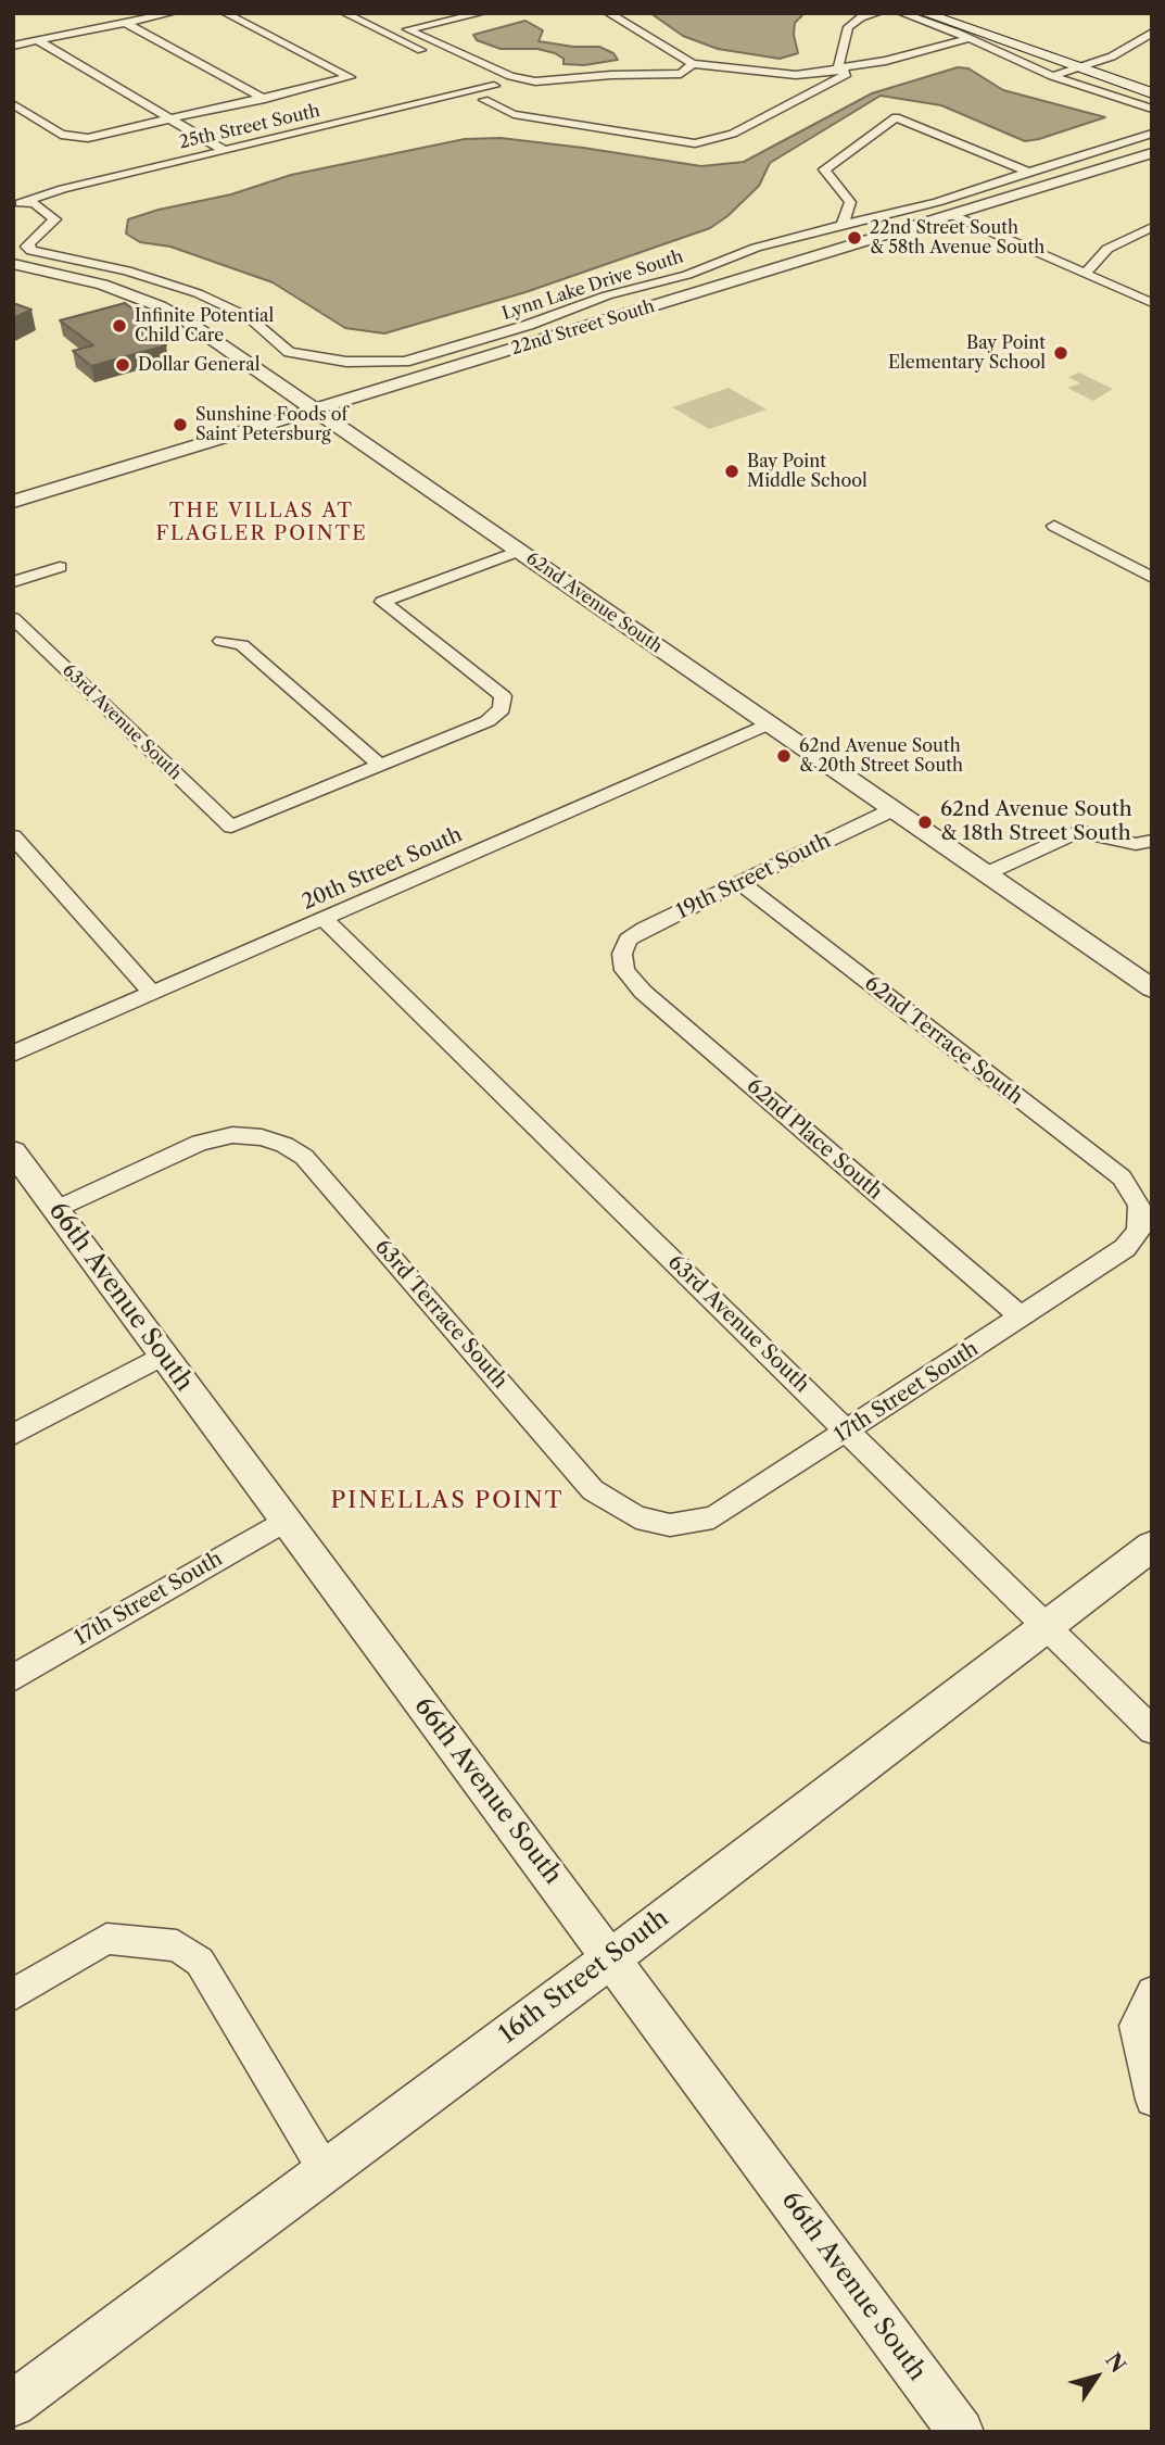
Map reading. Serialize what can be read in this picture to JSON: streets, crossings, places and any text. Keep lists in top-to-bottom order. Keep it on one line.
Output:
{"streets":{"street":["25th Street South","Lynn Lake Drive South","22nd Street South","62nd Avenue South","63rd Avenue South","20th Street South","19th Street South","62nd Terrace South","62nd Place South","66th Avenue South","63rd Terrace South","17th Street South","16th Street South"]},"crossings":[["25th Street South","Lynn Lake Drive South"],["22nd Street South","62nd Avenue South"],["62nd Avenue South","20th Street South"],["62nd Avenue South","19th Street South"],["63rd Avenue South","20th Street South"],["63rd Avenue South","17th Street South"],["63rd Avenue South","16th Street South"],["19th Street South","62nd Terrace South"],["19th Street South","62nd Place South"],["62nd Terrace South","17th Street South"],["62nd Place South","17th Street South"],["66th Avenue South","63rd Terrace South"],["66th Avenue South","17th Street South"],["66th Avenue South","16th Street South"],["63rd Terrace South","17th Street South"]],"districts":["THE VILLAS AT FLAGLER POINTE","PINELLAS POINT"],"places":["22nd Street South & 58th Avenue South","Infinite Potential Child Care","Bay Point Elementary School","Dollar General","Sunshine Foods of Saint Petersburg","Bay Point Middle School","62nd Avenue South & 20th Street South","62nd Avenue South & 18th Street South"],"north":"top right"}
